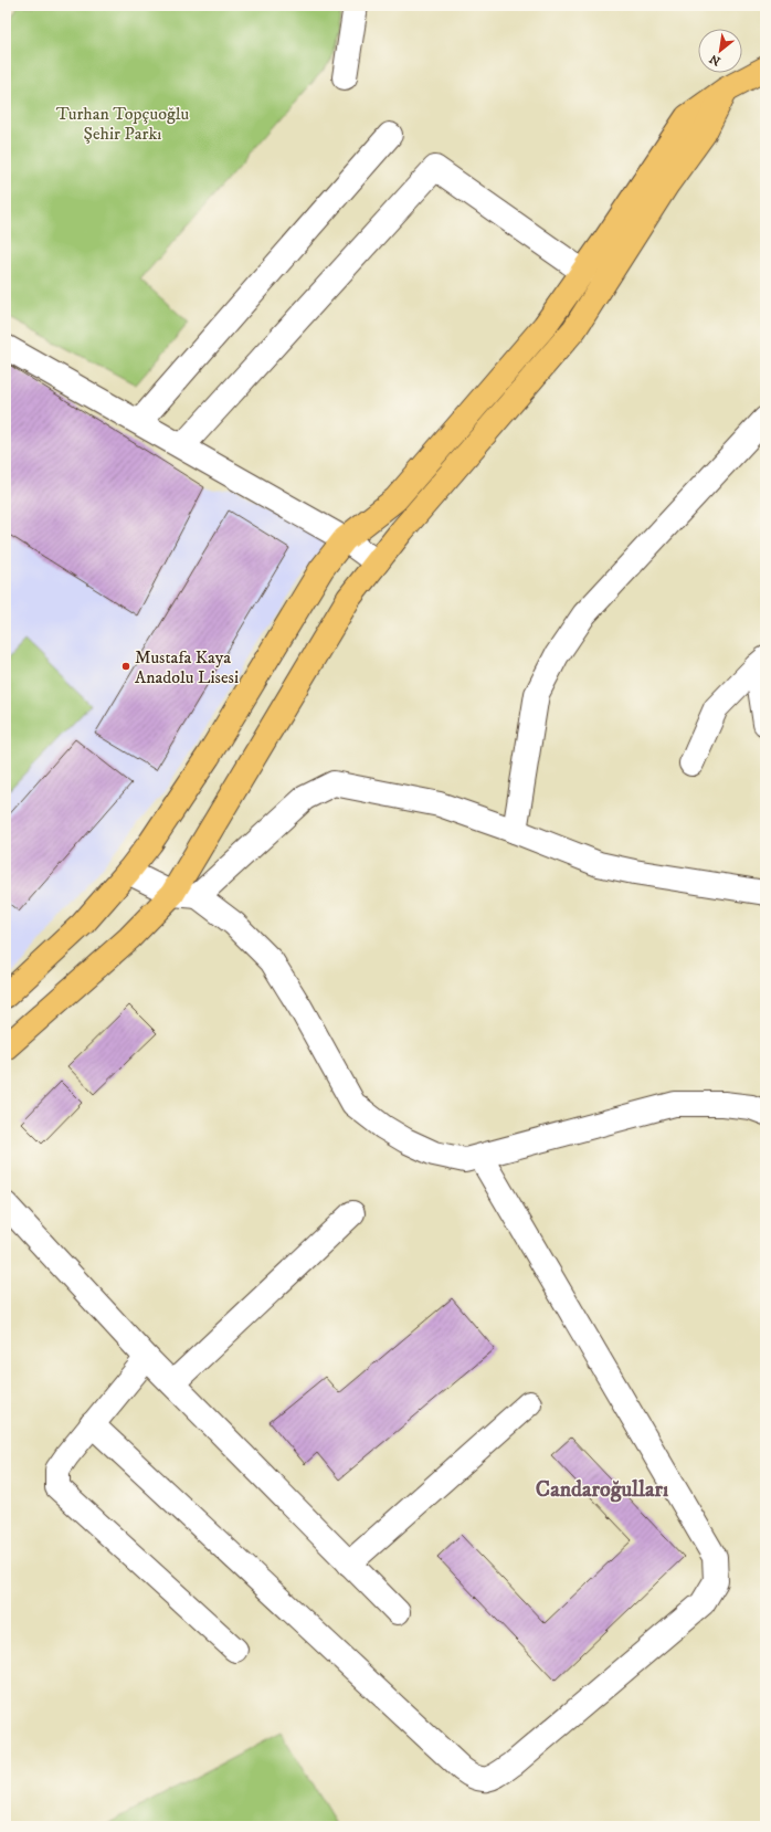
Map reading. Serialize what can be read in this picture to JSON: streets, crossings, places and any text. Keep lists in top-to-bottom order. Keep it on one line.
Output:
{"districts":["Candaroğulları"],"parks":["Turhan Topçuoğlu Şehir Parkı"],"places":["Mustafa Kaya Anadolu Lisesi"],"north":"bottom left"}
